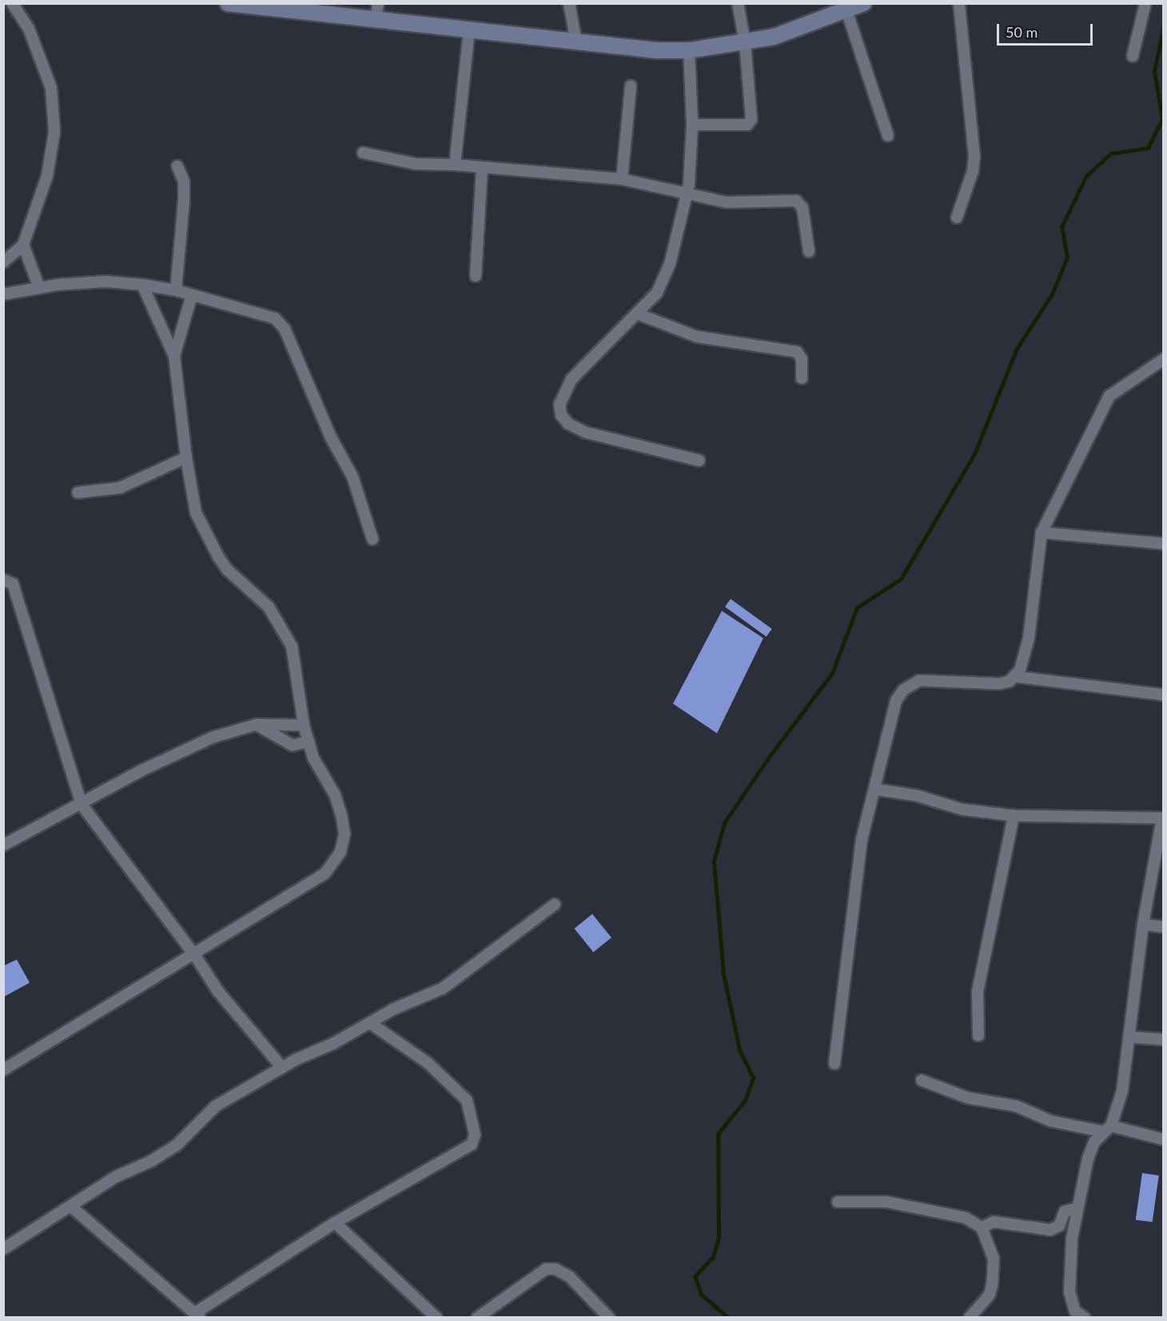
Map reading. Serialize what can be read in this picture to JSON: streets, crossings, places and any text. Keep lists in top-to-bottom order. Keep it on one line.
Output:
{"scale_bar":"50 m"}
